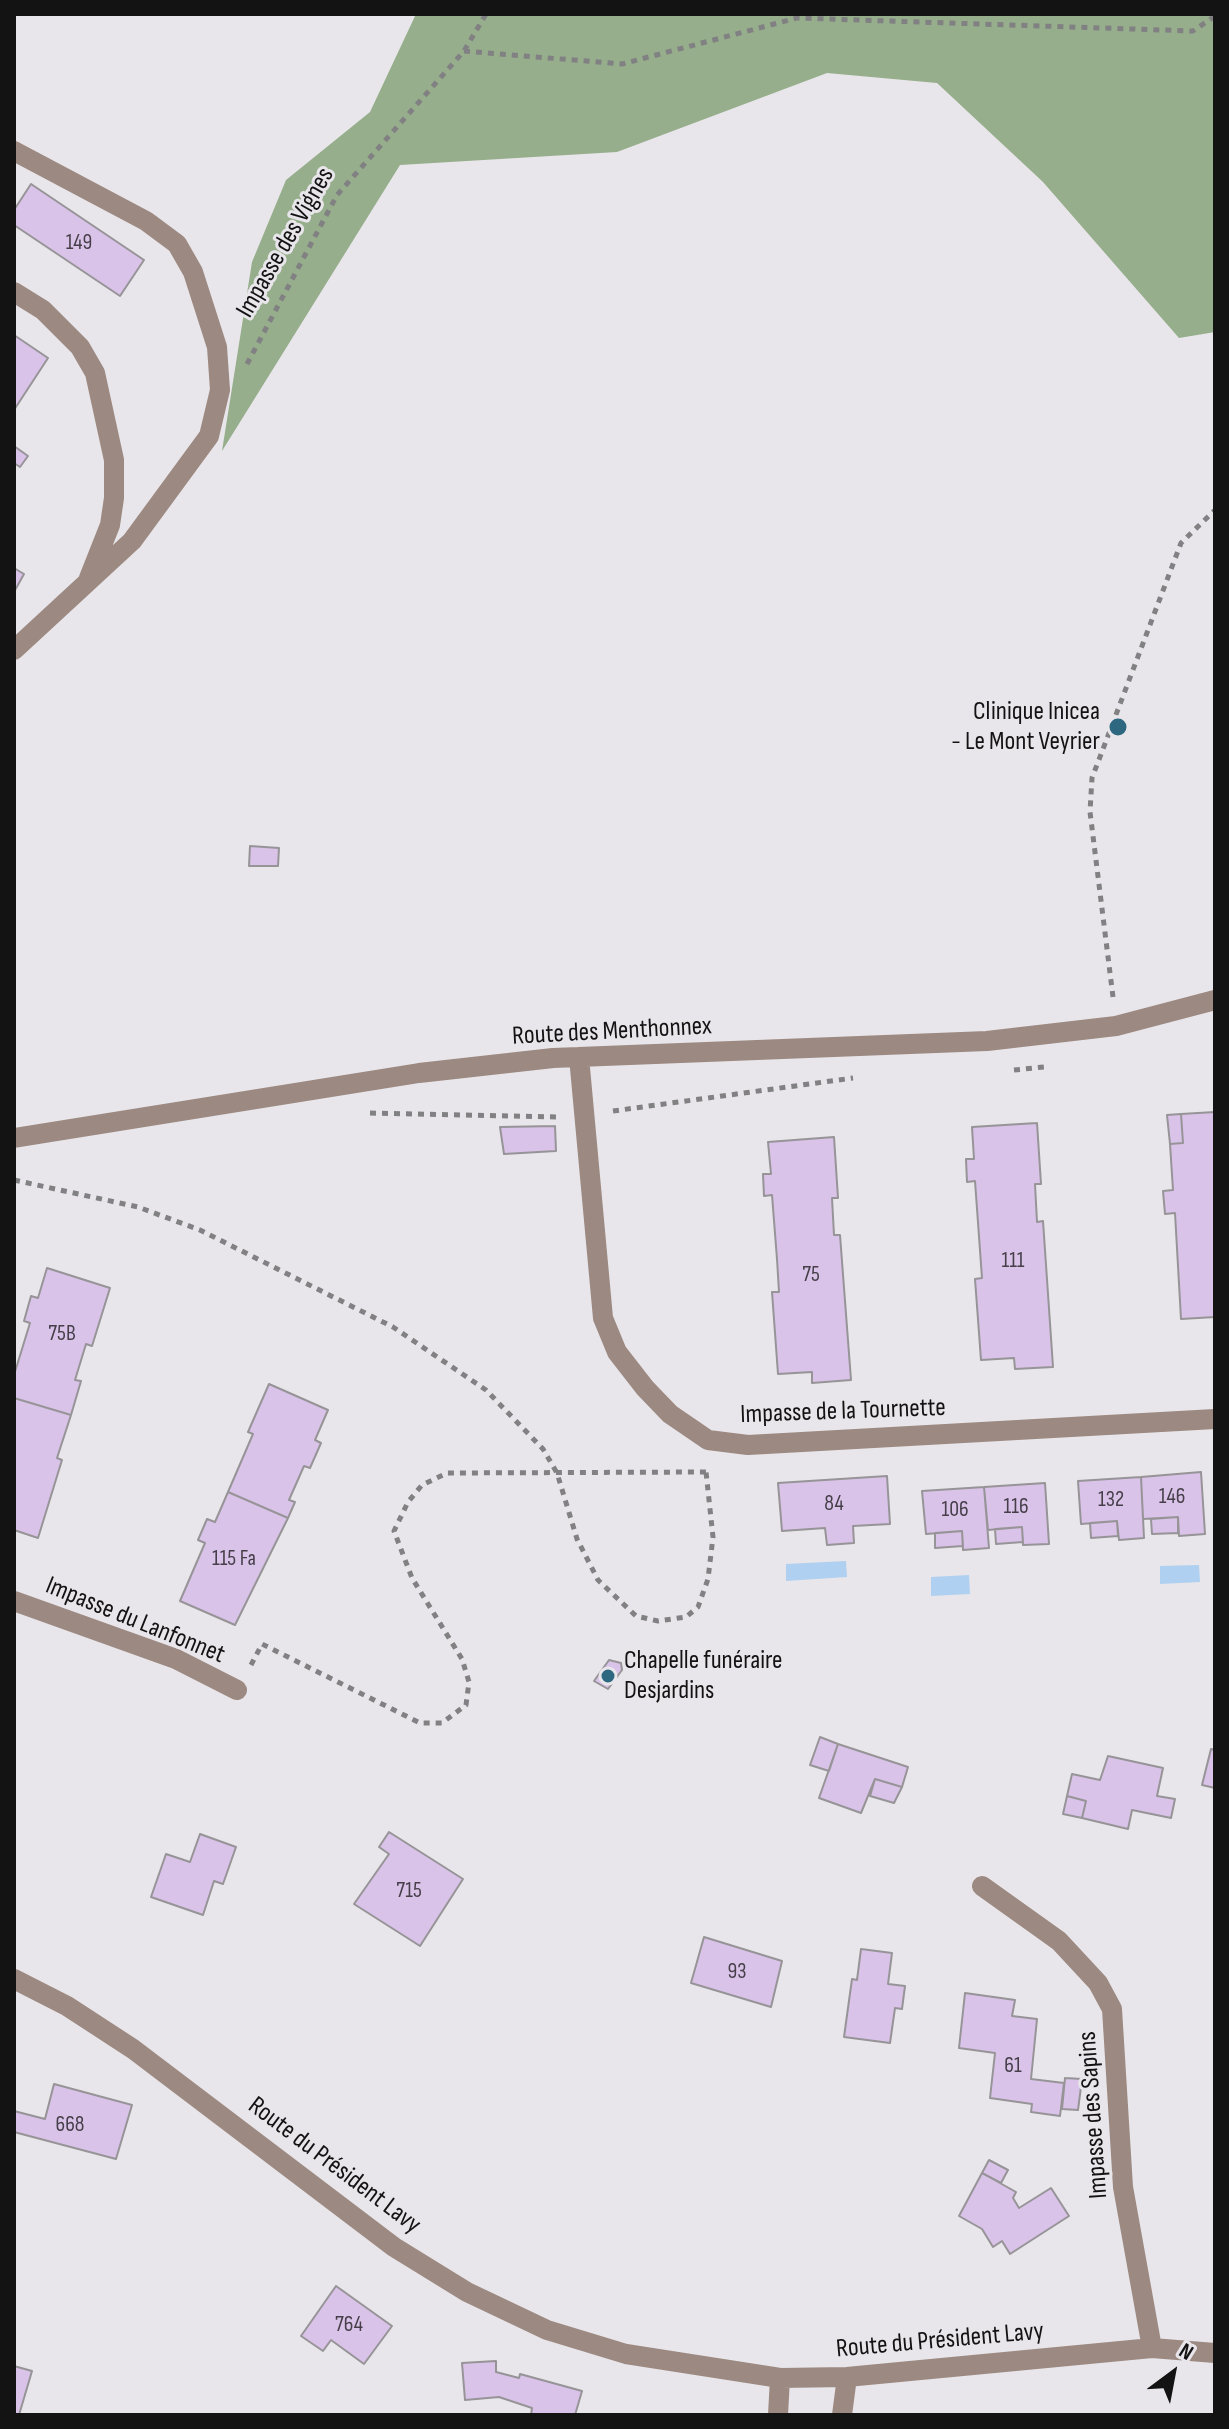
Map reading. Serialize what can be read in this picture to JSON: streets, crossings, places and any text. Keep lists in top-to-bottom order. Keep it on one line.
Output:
{"streets":{"street":["Impasse des Vignes","Route des Menthonnex","Impasse de la Tournette","Impasse du Lanfonnet","Impasse des Sapins","Route du Président Lavy"]},"crossings":[["Route des Menthonnex","Impasse de la Tournette"],["Impasse des Sapins","Route du Président Lavy"]],"places":["Clinique Inicea - Le Mont Veyrier","Chapelle funéraire Desjardins"],"house_numbers":["149","111","75","75B","146","132","84","116","106","115 Fa","715","93","61","668","764"],"north":"top right"}
